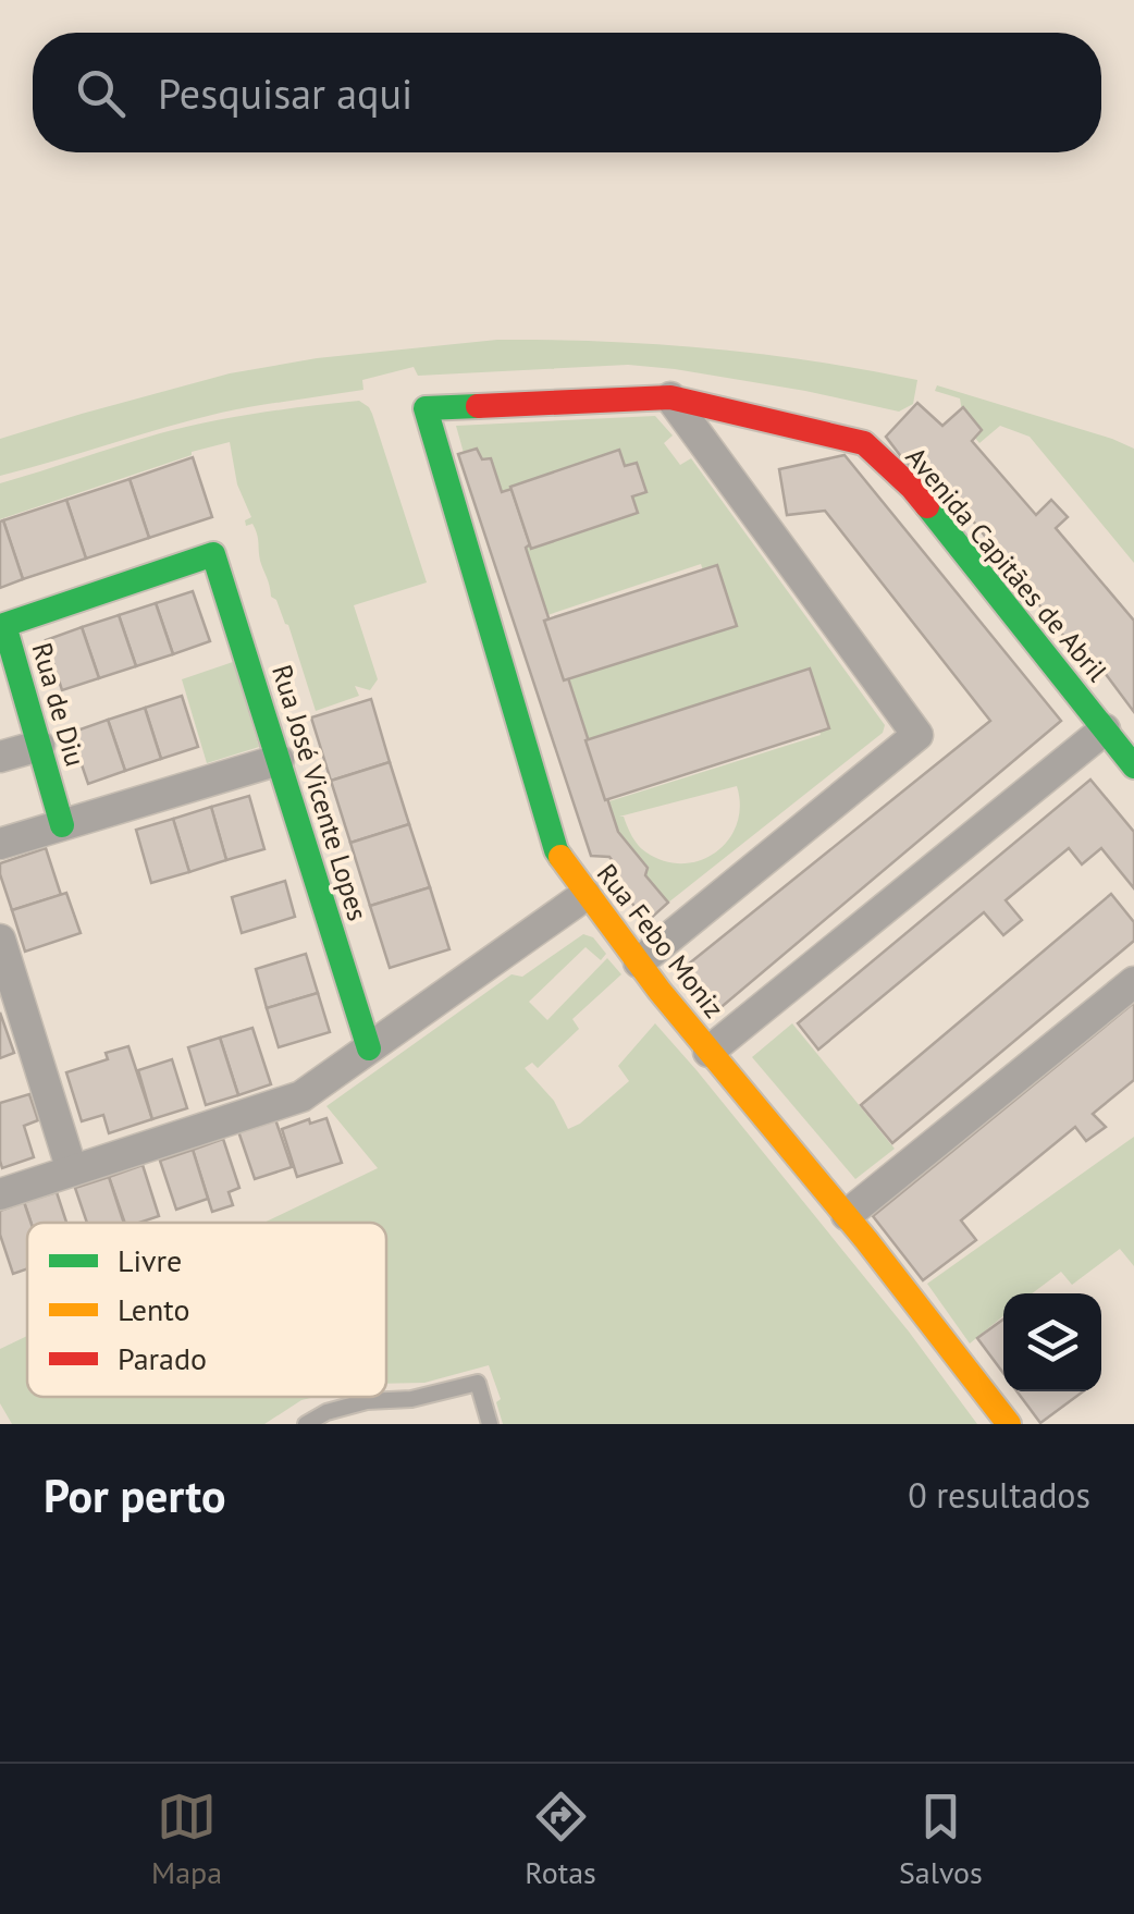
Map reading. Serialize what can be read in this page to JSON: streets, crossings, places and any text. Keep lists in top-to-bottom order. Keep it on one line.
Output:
{"streets":{"street":["Avenida Capitães de Abril","Rua de Diu","Rua José Vicente Lopes","Rua Febo Moniz"]},"crossings":[["Avenida Capitães de Abril","Rua Febo Moniz"],["Rua de Diu","Rua José Vicente Lopes"]],"legend":["Livre","Lento","Parado"],"page":{"search":"Pesquisar aqui","heading":["Por perto","0 resultados"],"nav":["Mapa","Rotas","Salvos"]}}
